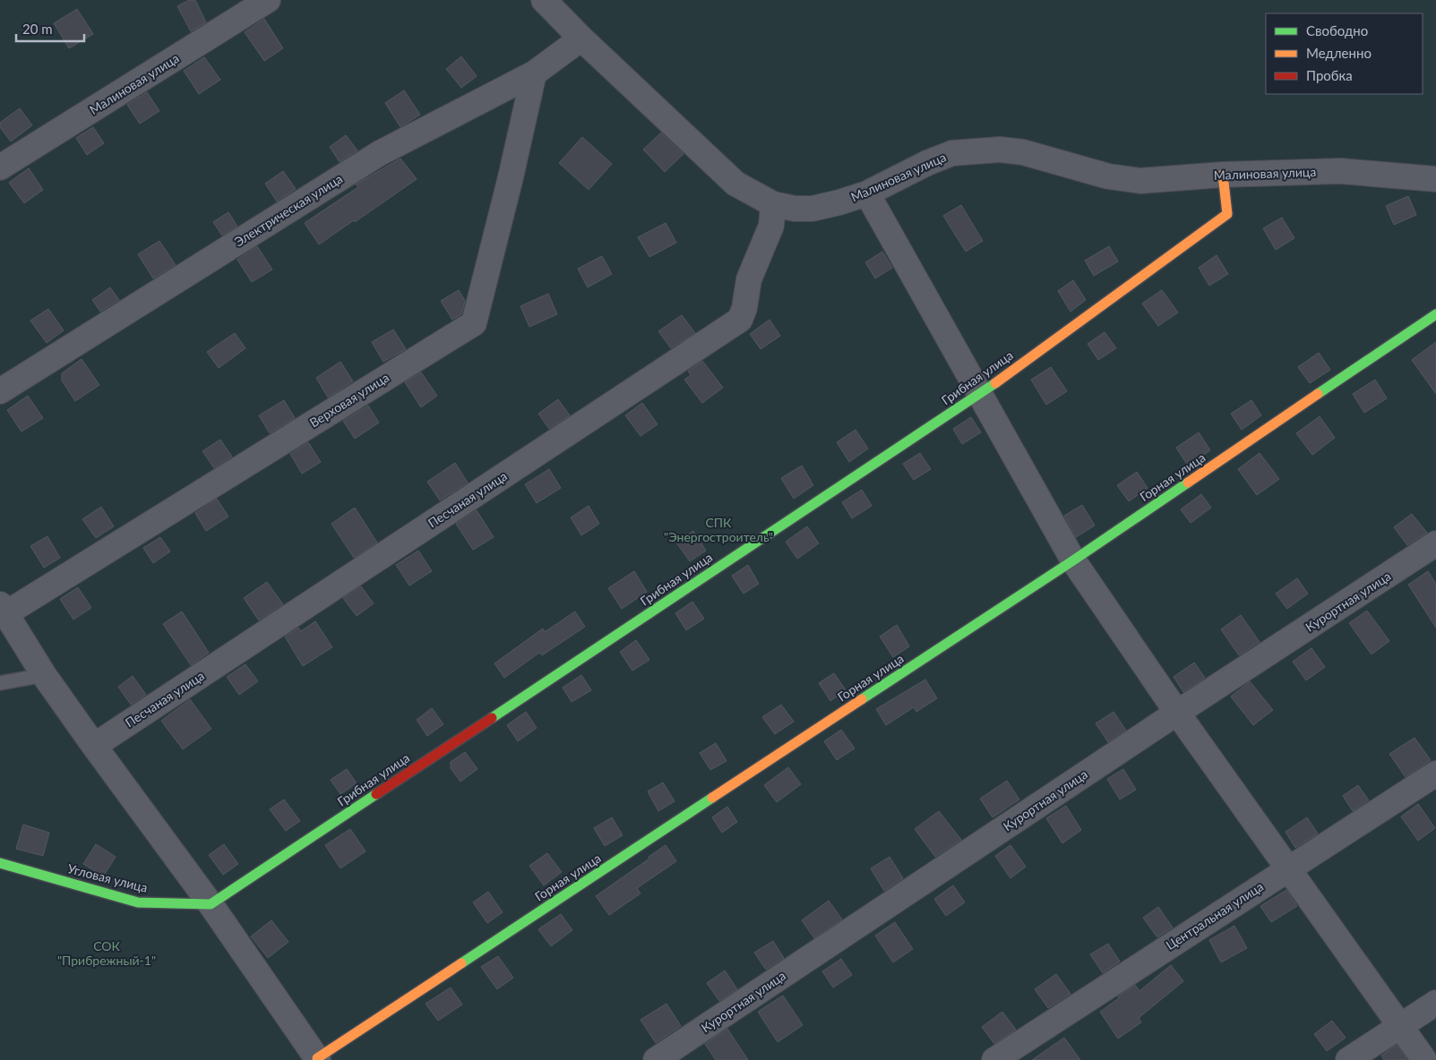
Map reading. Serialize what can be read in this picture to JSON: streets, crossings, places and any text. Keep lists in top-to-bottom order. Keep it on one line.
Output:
{"streets":{"street":["Малиновая улица","Электрическая улица","Грибная улица","Верховая улица","Горная улица","Песчаная улица","Курортная улица","Угловая улица","Центральная улица"]},"crossings":[["Малиновая улица","Электрическая улица"],["Малиновая улица","Грибная улица"],["Малиновая улица","Песчаная улица"],["Электрическая улица","Верховая улица"],["Грибная улица","Угловая улица"]],"parks":["СПК \"Энергостроитель\"","СОК \"Прибрежный-1\""],"legend":["Свободно","Медленно","Пробка"],"scale_bar":"20 m"}
